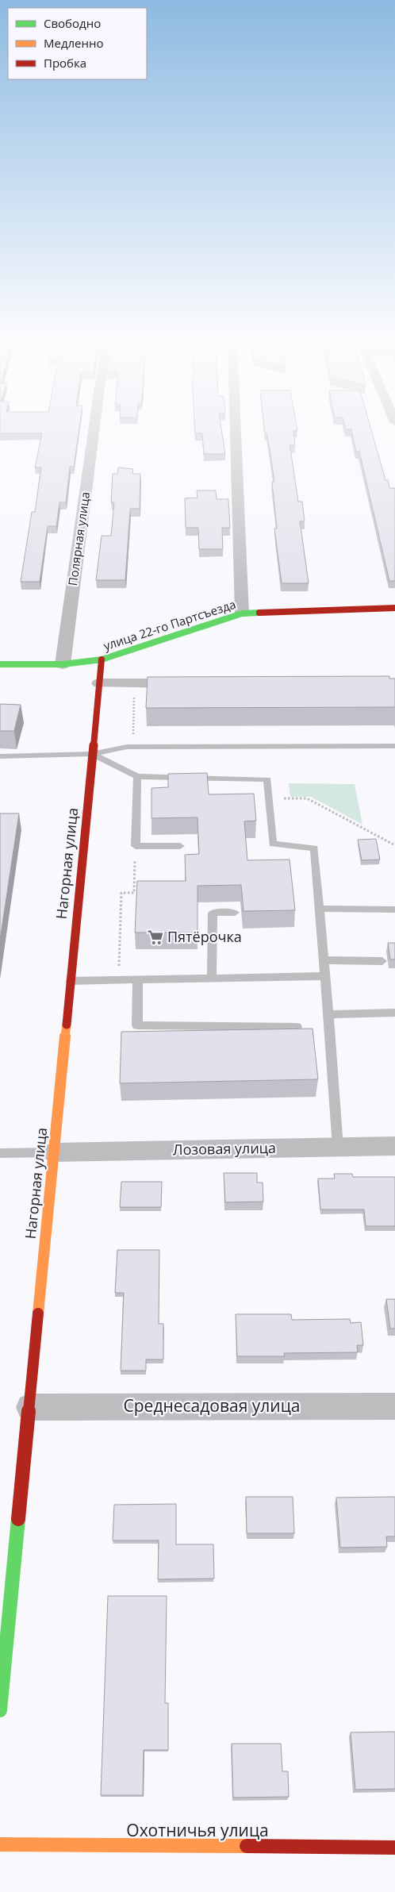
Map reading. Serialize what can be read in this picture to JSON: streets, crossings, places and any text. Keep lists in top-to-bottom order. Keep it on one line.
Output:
{"streets":{"street":["Полярная улица","улица 22-го Партсъезда","Нагорная улица","Лозовая улица","Среднесадовая улица","Охотничья улица"]},"crossings":[["Полярная улица","улица 22-го Партсъезда"],["улица 22-го Партсъезда","Нагорная улица"],["Нагорная улица","Лозовая улица"],["Нагорная улица","Среднесадовая улица"]],"places":{"supermarket":["Пятёрочка"]},"legend":["Свободно","Медленно","Пробка"]}
